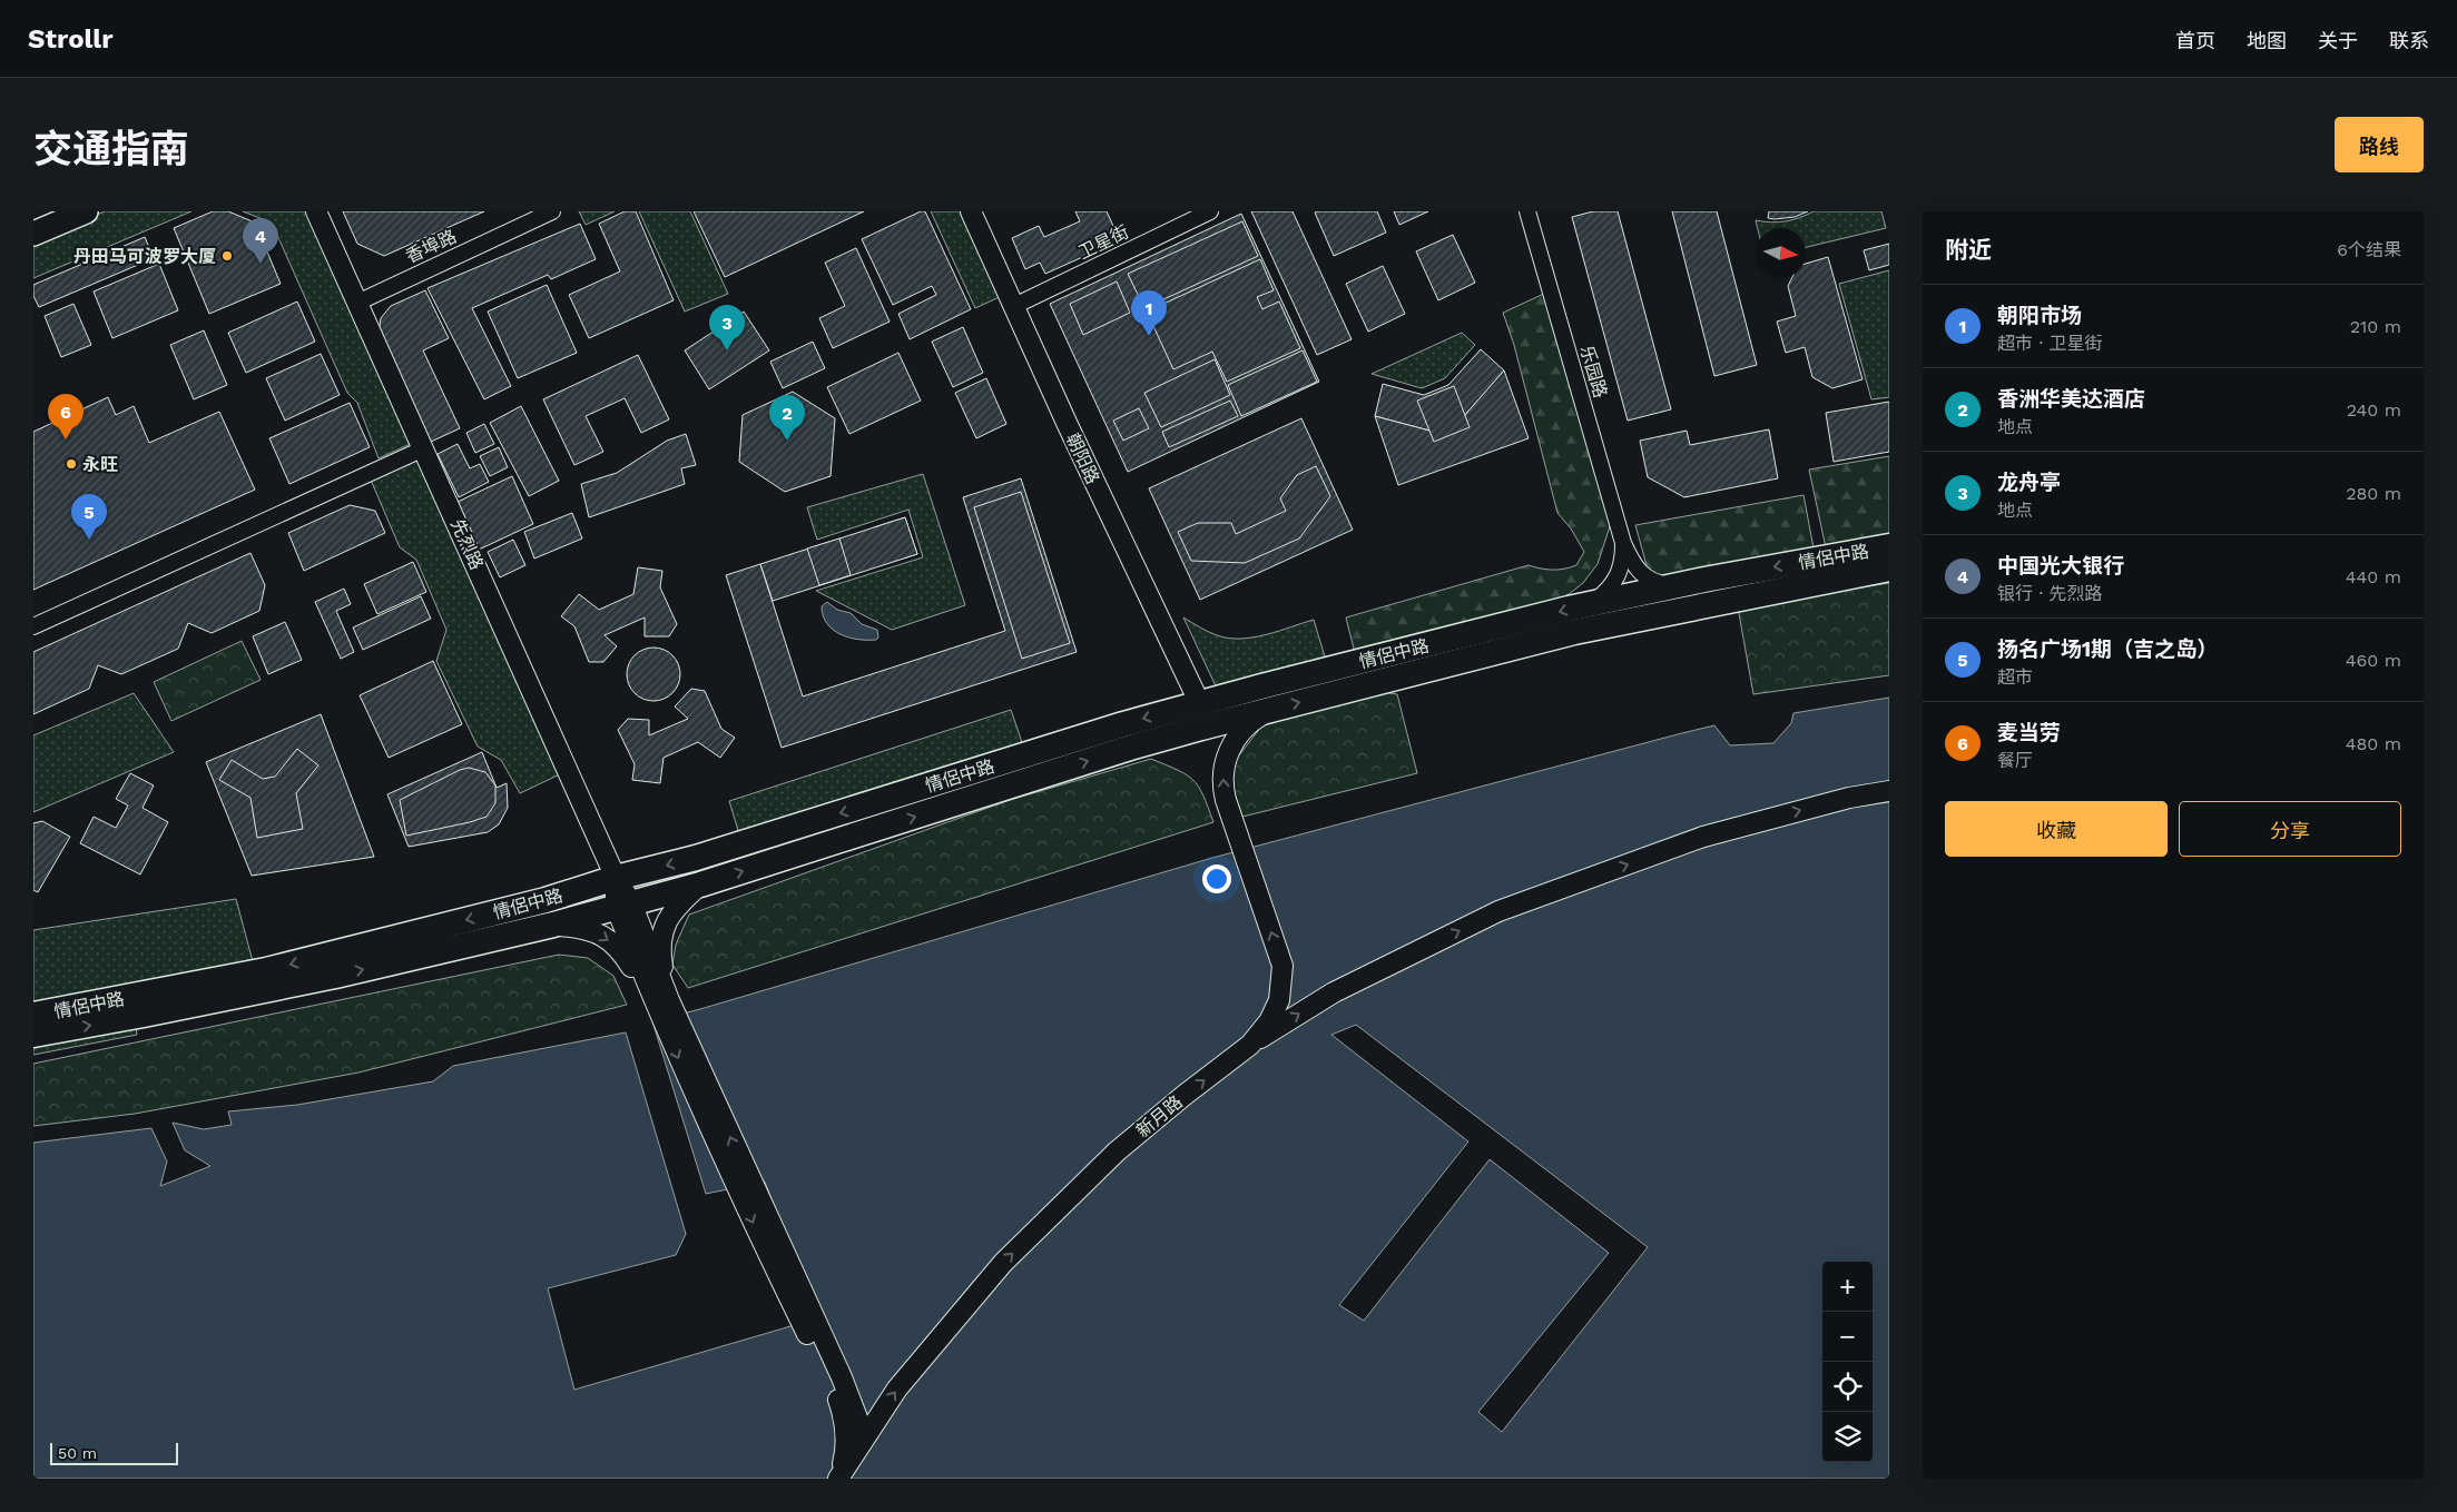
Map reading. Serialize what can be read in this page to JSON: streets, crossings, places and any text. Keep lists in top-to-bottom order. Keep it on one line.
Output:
{"streets":{"highway":["情侶中路"],"street":["卫星街","香埠路","乐园路","朝阳路","先烈路","新月路"]},"crossings":[["卫星街","朝阳路"],["香埠路","先烈路"],["朝阳路","情侶中路"],["先烈路","情侶中路"],["情侶中路","新月路"]],"one_way":["新月路"],"places":["丹田马可波罗大厦","永旺"],"scale_bar":"50 m","north":"right","page":{"header":"Strollr","nav":["首页","地图","关于","联系"],"title":"交通指南","buttons":["路线",["收藏","分享"]],"heading":["附近","6个结果"],"pins":["4","1","3","6","2","5"],"list":[{"mark":"1","name":"朝阳市场","note":"超市 · 卫星街","value":"210 m"},{"mark":"2","name":"香洲华美达酒店","note":"地点","value":"240 m"},{"mark":"3","name":"龙舟亭","note":"地点","value":"280 m"},{"mark":"4","name":"中国光大银行","note":"银行 · 先烈路","value":"440 m"},{"mark":"5","name":"扬名广场1期（吉之岛）","note":"超市","value":"460 m"},{"mark":"6","name":"麦当劳","note":"餐厅","value":"480 m"}],"map_buttons":["+","−"],"scale":"50 m"}}
